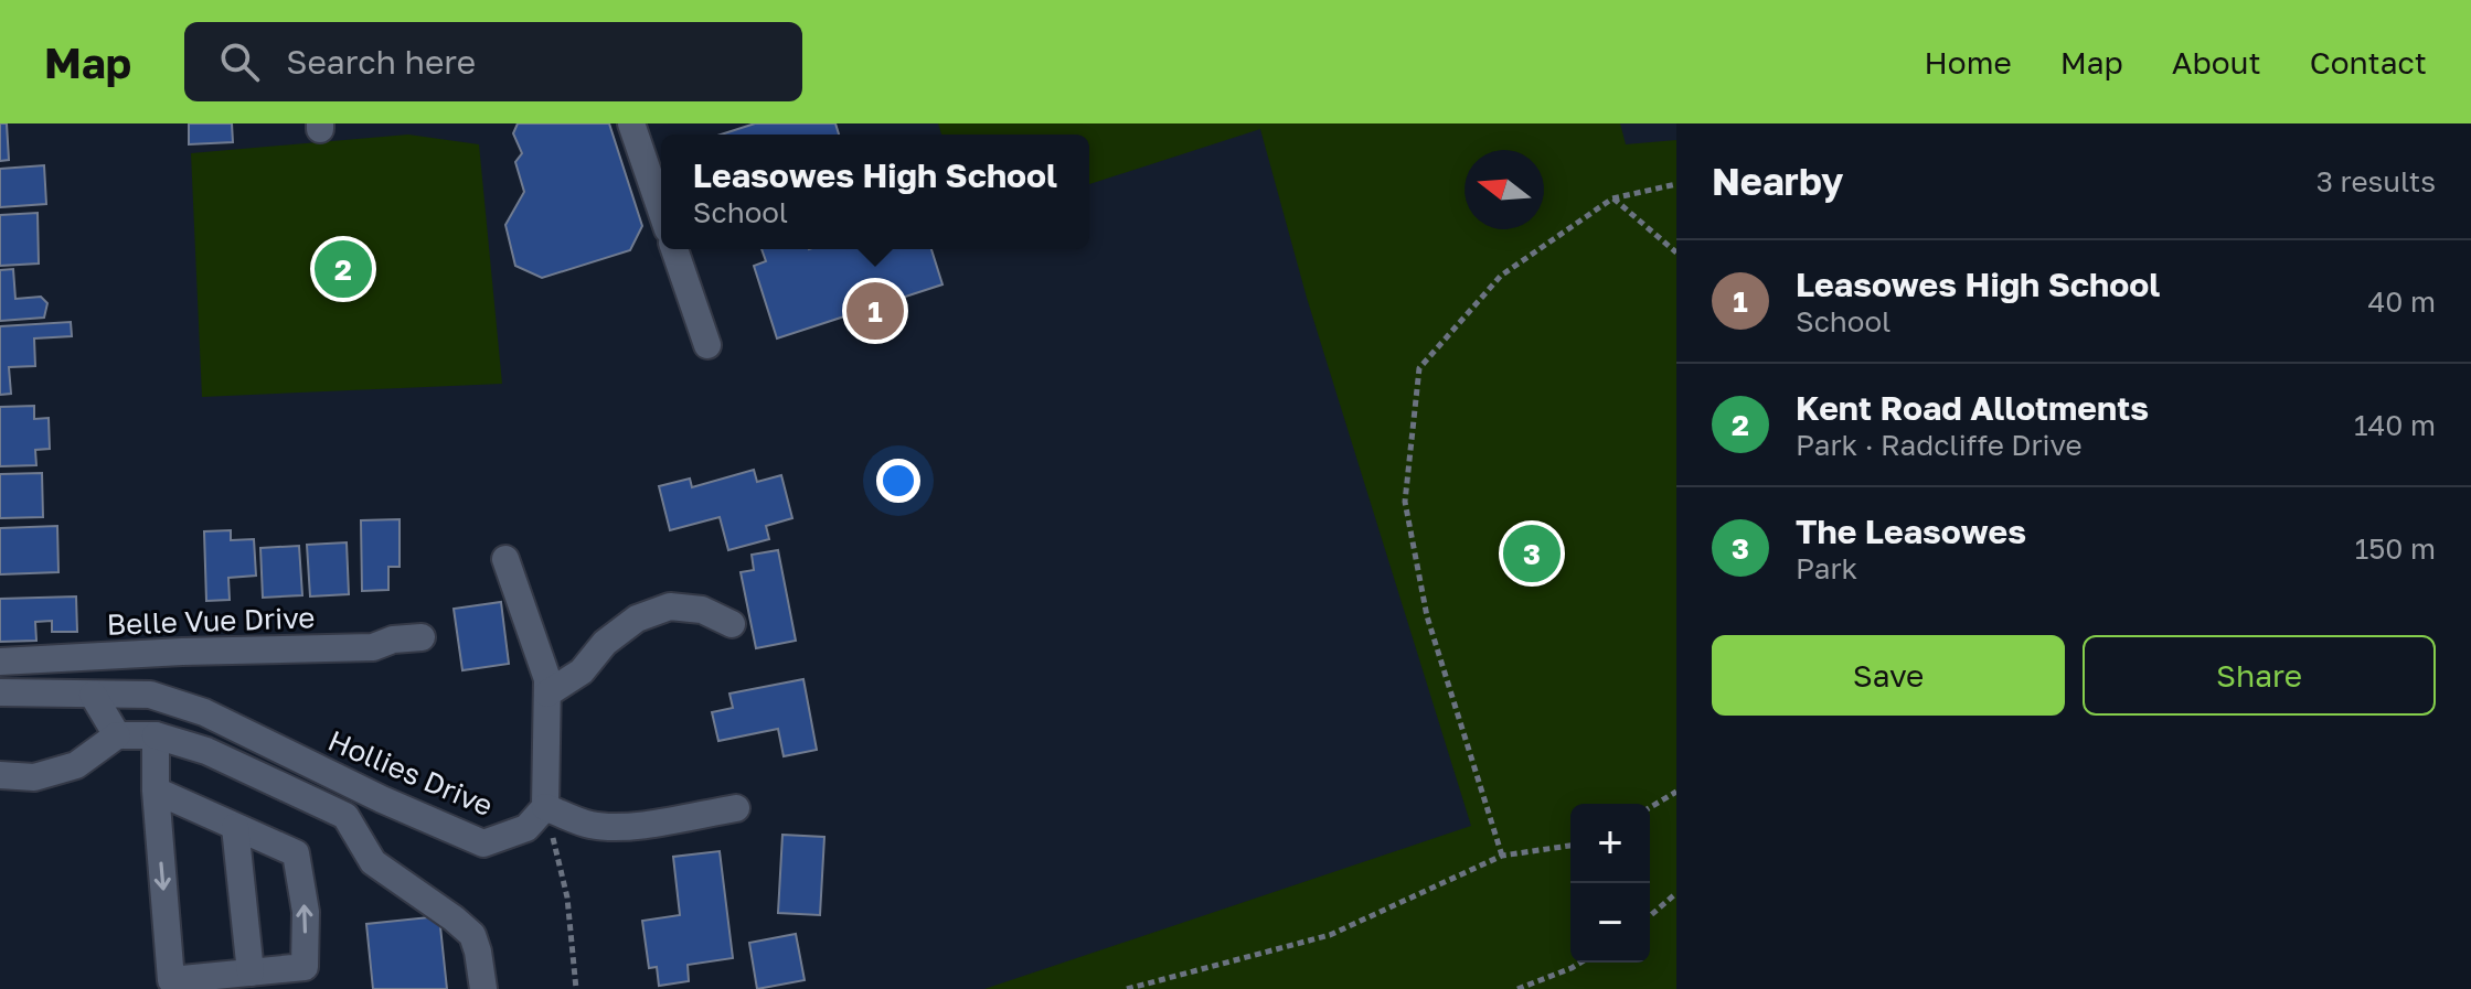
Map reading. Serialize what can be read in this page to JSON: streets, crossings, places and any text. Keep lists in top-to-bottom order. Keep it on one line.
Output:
{"streets":{"street":["Belle Vue Drive","Hollies Drive"]},"north":"left","page":{"header":"Map","search":"Search here","nav":["Home","Map","About","Contact"],"heading":["Nearby","3 results"],"popup":["Leasowes High School","School"],"pins":["2","1","3"],"list":[{"mark":"1","name":"Leasowes High School","note":"School","value":"40 m"},{"mark":"2","name":"Kent Road Allotments","note":"Park · Radcliffe Drive","value":"140 m"},{"mark":"3","name":"The Leasowes","note":"Park","value":"150 m"}],"buttons":["Save","Share"],"map_buttons":["+","−"]}}
